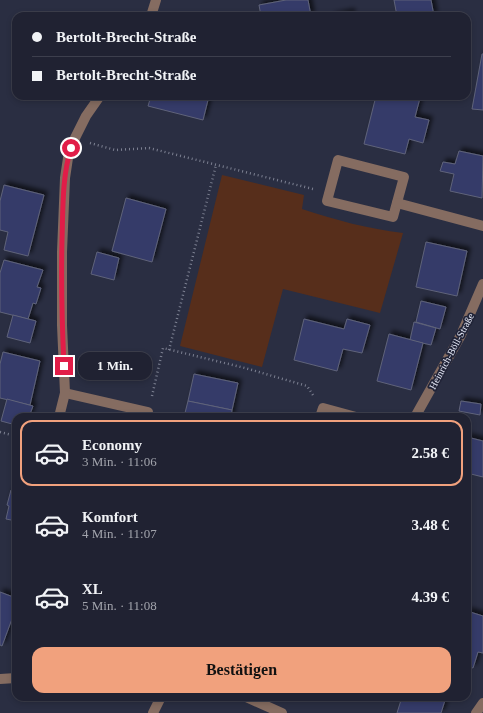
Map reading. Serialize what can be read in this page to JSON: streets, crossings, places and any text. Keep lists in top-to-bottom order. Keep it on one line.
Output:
{"streets":{"street":["Heinrich-Böll-Straße"]},"page":{"banner":["Bertolt-Brecht-Straße","Bertolt-Brecht-Straße"],"bubble":"1 Min.","list":[{"name":"Economy","note":"3 Min. · 11:06","value":"2.58 €"},{"name":"Komfort","note":"4 Min. · 11:07","value":"3.48 €"},{"name":"XL","note":"5 Min. · 11:08","value":"4.39 €"}],"buttons":"Bestätigen"}}
